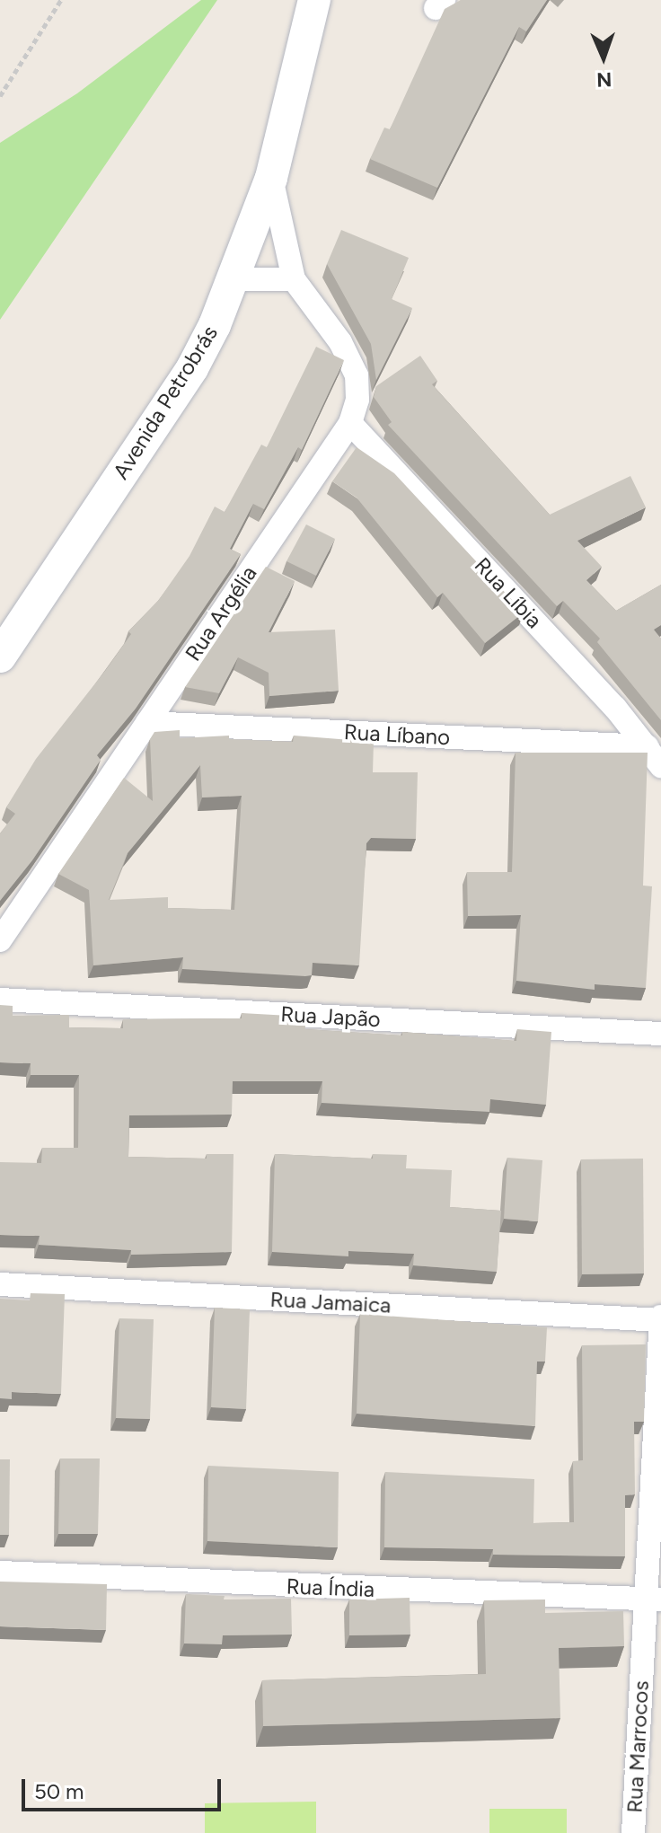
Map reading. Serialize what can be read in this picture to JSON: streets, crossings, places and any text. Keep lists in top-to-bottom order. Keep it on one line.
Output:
{"streets":{"main road":["Avenida Petrobrás"],"street":["Rua Líbia","Rua Argélia","Rua Líbano","Rua Japão","Rua Jamaica","Rua Índia","Rua Marrocos"]},"crossings":[["Avenida Petrobrás","Rua Argélia"],["Rua Líbia","Rua Argélia"],["Rua Líbia","Rua Líbano"],["Rua Argélia","Rua Líbano"],["Rua Jamaica","Rua Marrocos"],["Rua Índia","Rua Marrocos"]],"scale_bar":"50 m","north":"bottom"}
